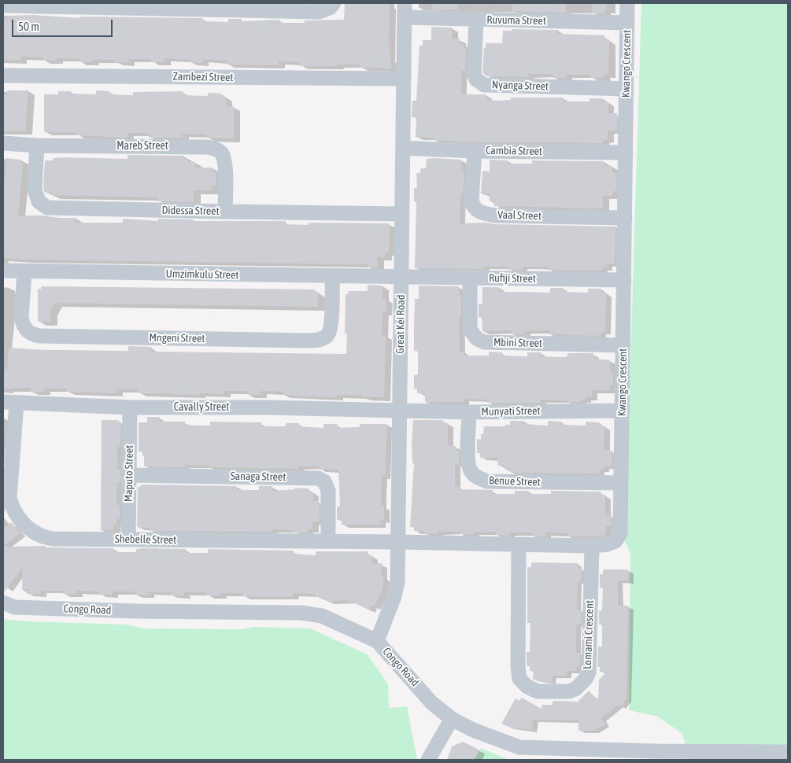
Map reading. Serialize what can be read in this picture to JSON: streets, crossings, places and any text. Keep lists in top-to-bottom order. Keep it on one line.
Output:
{"streets":{"street":["Ruvuma Street","Kwango Crescent","Zambezi Street","Nyanga Street","Mareb Street","Cambia Street","Didessa Street","Vaal Street","Umzimkulu Street","Rufiji Street","Great Kei Road","Mngeni Street","Mbini Street","Cavally Street","Munyati Street","Maputo Street","Sanaga Street","Benue Street","Shebelle Street","Congo Road","Lomami Crescent"]},"crossings":[["Ruvuma Street","Kwango Crescent"],["Ruvuma Street","Nyanga Street"],["Ruvuma Street","Great Kei Road"],["Kwango Crescent","Nyanga Street"],["Kwango Crescent","Cambia Street"],["Kwango Crescent","Vaal Street"],["Kwango Crescent","Rufiji Street"],["Kwango Crescent","Great Kei Road"],["Kwango Crescent","Mbini Street"],["Kwango Crescent","Munyati Street"],["Kwango Crescent","Benue Street"],["Kwango Crescent","Shebelle Street"],["Kwango Crescent","Lomami Crescent"],["Zambezi Street","Great Kei Road"],["Mareb Street","Didessa Street"],["Cambia Street","Vaal Street"],["Cambia Street","Great Kei Road"],["Didessa Street","Great Kei Road"],["Umzimkulu Street","Rufiji Street"],["Umzimkulu Street","Great Kei Road"],["Umzimkulu Street","Mngeni Street"],["Rufiji Street","Great Kei Road"],["Rufiji Street","Mbini Street"],["Great Kei Road","Cavally Street"],["Great Kei Road","Munyati Street"],["Great Kei Road","Shebelle Street"],["Great Kei Road","Congo Road"],["Cavally Street","Munyati Street"],["Cavally Street","Maputo Street"],["Cavally Street","Shebelle Street"],["Munyati Street","Benue Street"],["Maputo Street","Sanaga Street"],["Maputo Street","Shebelle Street"],["Sanaga Street","Shebelle Street"]],"scale_bar":"50 m"}
